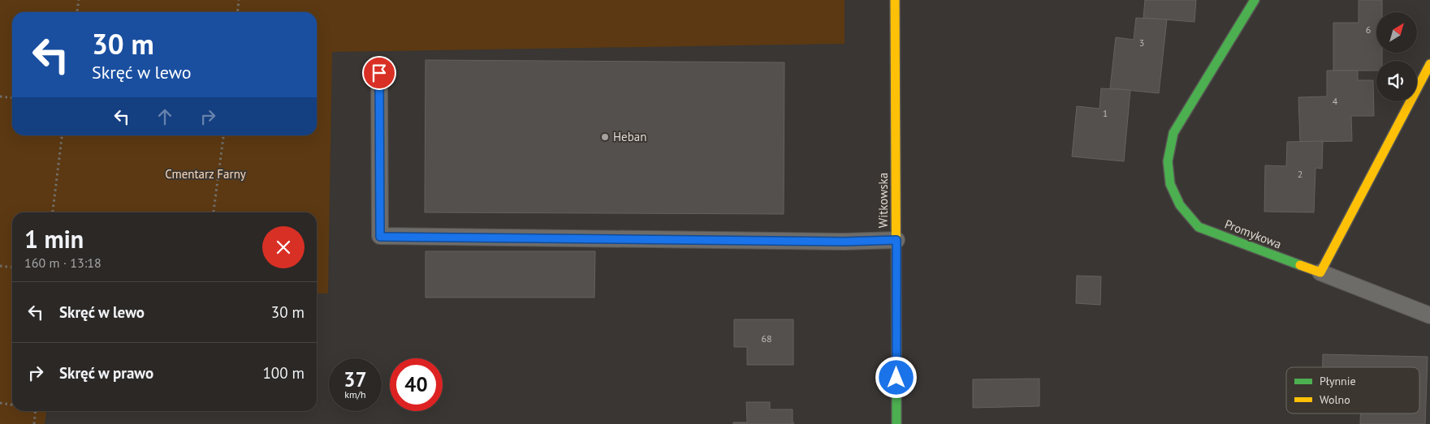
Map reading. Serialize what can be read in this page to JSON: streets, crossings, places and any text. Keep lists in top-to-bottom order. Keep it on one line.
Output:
{"streets":{"street":["Witkowska","Promykowa"]},"parks":["Cmentarz Farny"],"places":["Heban"],"house_numbers":["6","3","4","1","2","68"],"legend":["Płynnie","Wolno"],"north":"top right","page":{"turn":["30 m","Skręć w lewo"],"heading":["1 min","160 m · 13:18"],"list":[{"name":"Skręć w lewo","value":"30 m"},{"name":"Skręć w prawo","value":"100 m"}],"speed":"37 km/h","limit":"40"}}
